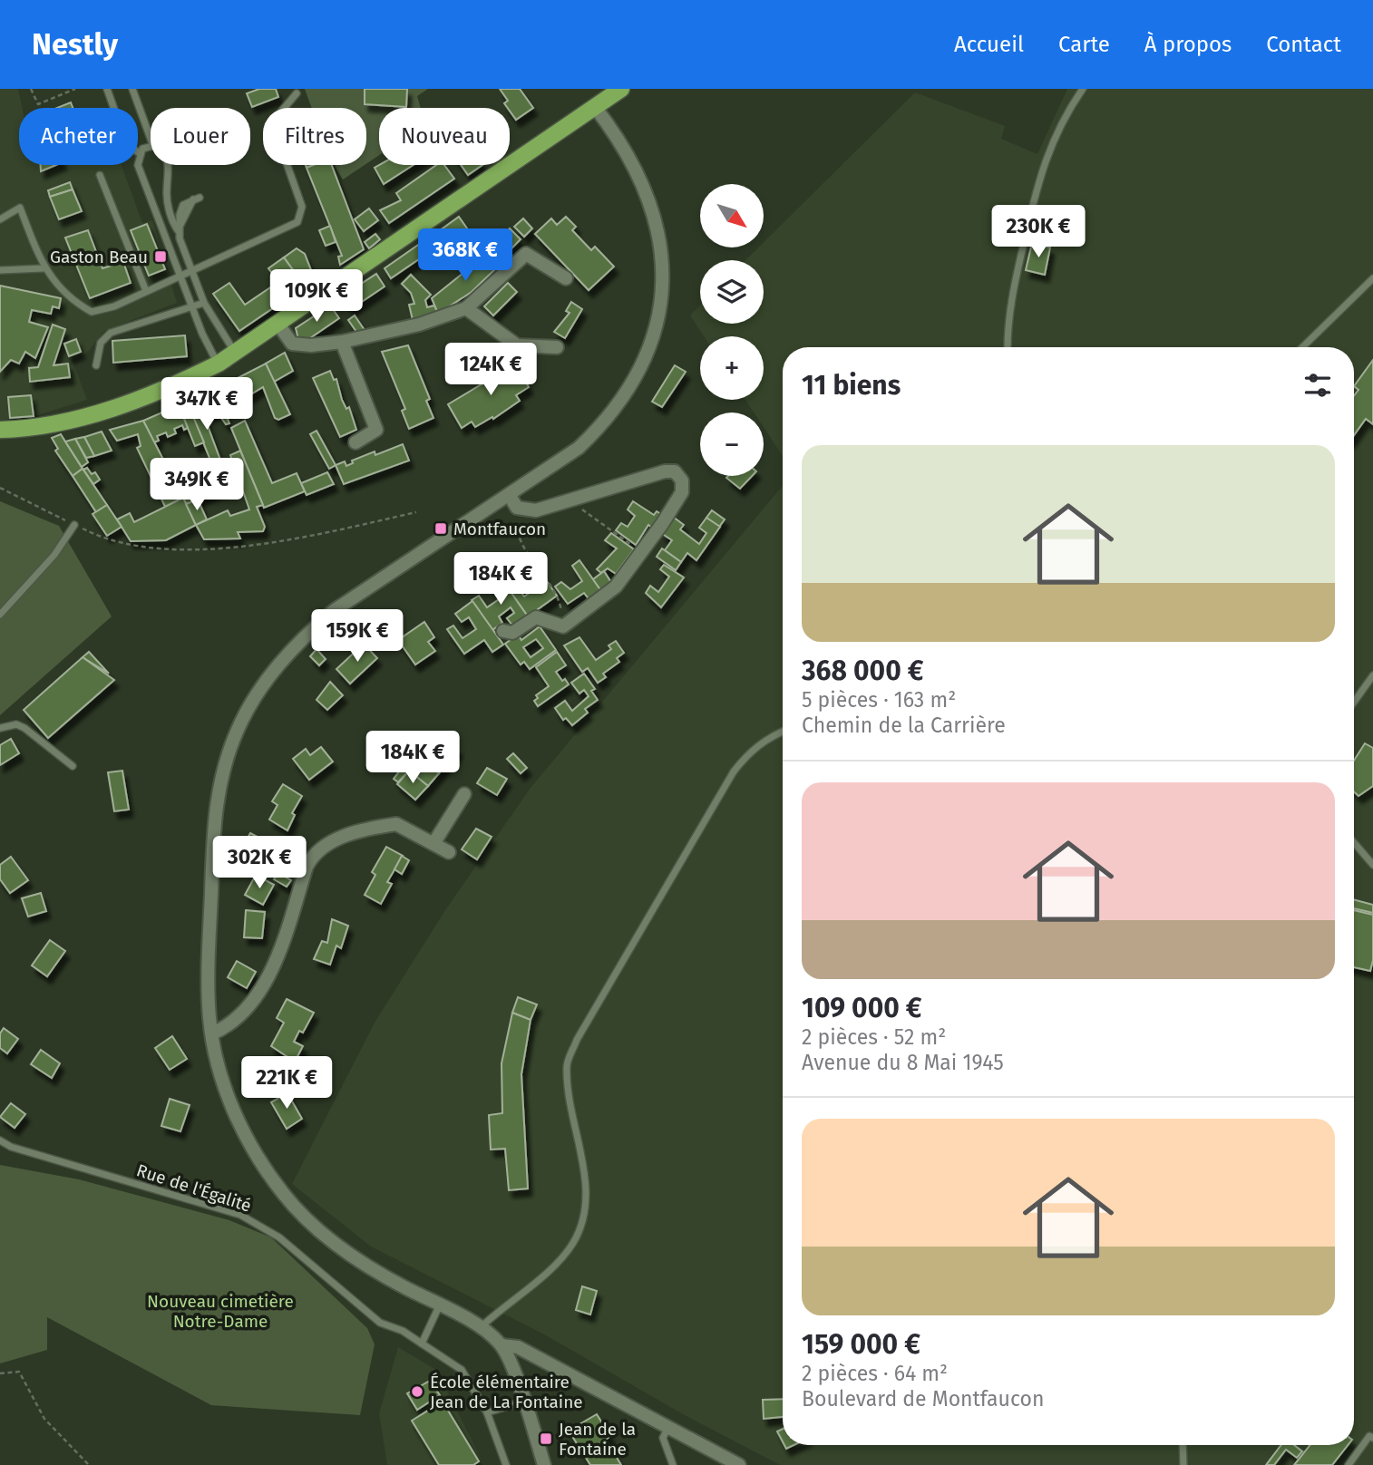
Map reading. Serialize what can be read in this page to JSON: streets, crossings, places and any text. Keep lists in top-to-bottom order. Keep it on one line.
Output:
{"streets":{"lane":["Rue de l'Égalité"]},"parks":["Nouveau cimetière Notre-Dame"],"places":{"transit":["Gaston Beau","Montfaucon","Jean de la Fontaine"],"other":["École élémentaire Jean de La Fontaine"]},"north":"bottom right","page":{"header":"Nestly","nav":["Accueil","Carte","À propos","Contact"],"chip":["Acheter","Louer","Filtres","Nouveau"],"map_buttons":["+","−"],"price":["230K €","368K €","109K €","124K €","347K €","349K €","184K €","159K €","184K €","302K €","221K €"],"heading":"11 biens","list":[{"name":"368 000 €","note":"5 pièces · 163 m² · Chemin de la Carrière"},{"name":"109 000 €","note":"2 pièces · 52 m² · Avenue du 8 Mai 1945"},{"name":"159 000 €","note":"2 pièces · 64 m² · Boulevard de Montfaucon"}]}}
